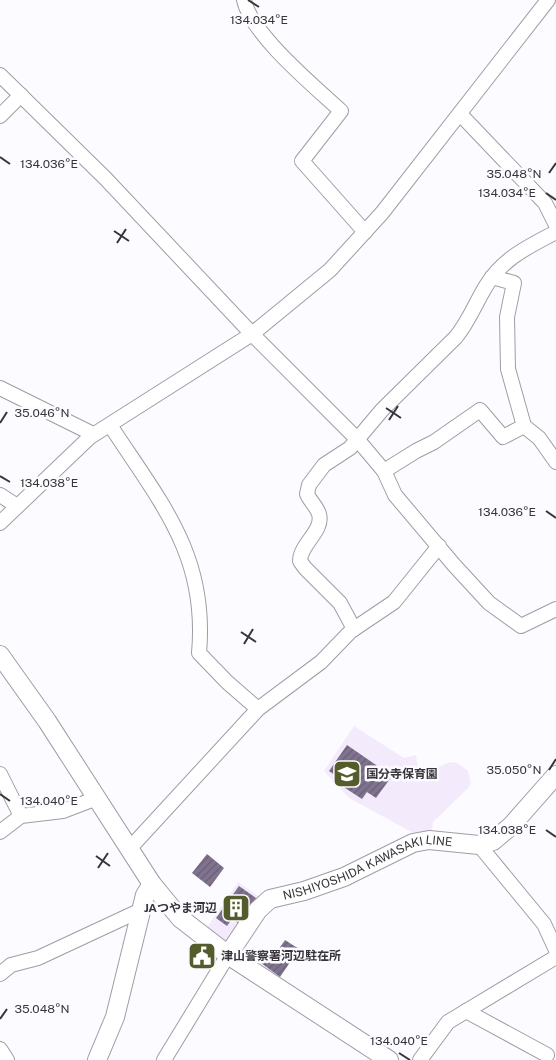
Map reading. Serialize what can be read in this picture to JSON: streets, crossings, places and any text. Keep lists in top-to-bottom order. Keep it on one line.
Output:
{"streets":{"main road":["NISHIYOSHIDA KAWASAKI LINE"]},"places":{"school or university":["国分寺保育園"],"building":["JAつやま河辺"],"public building":["津山警察署河辺駐在所"]},"coordinates":["134.034°E","134.036°E","35.048°N","35.046°N","134.038°E","35.050°N","134.040°E"]}
